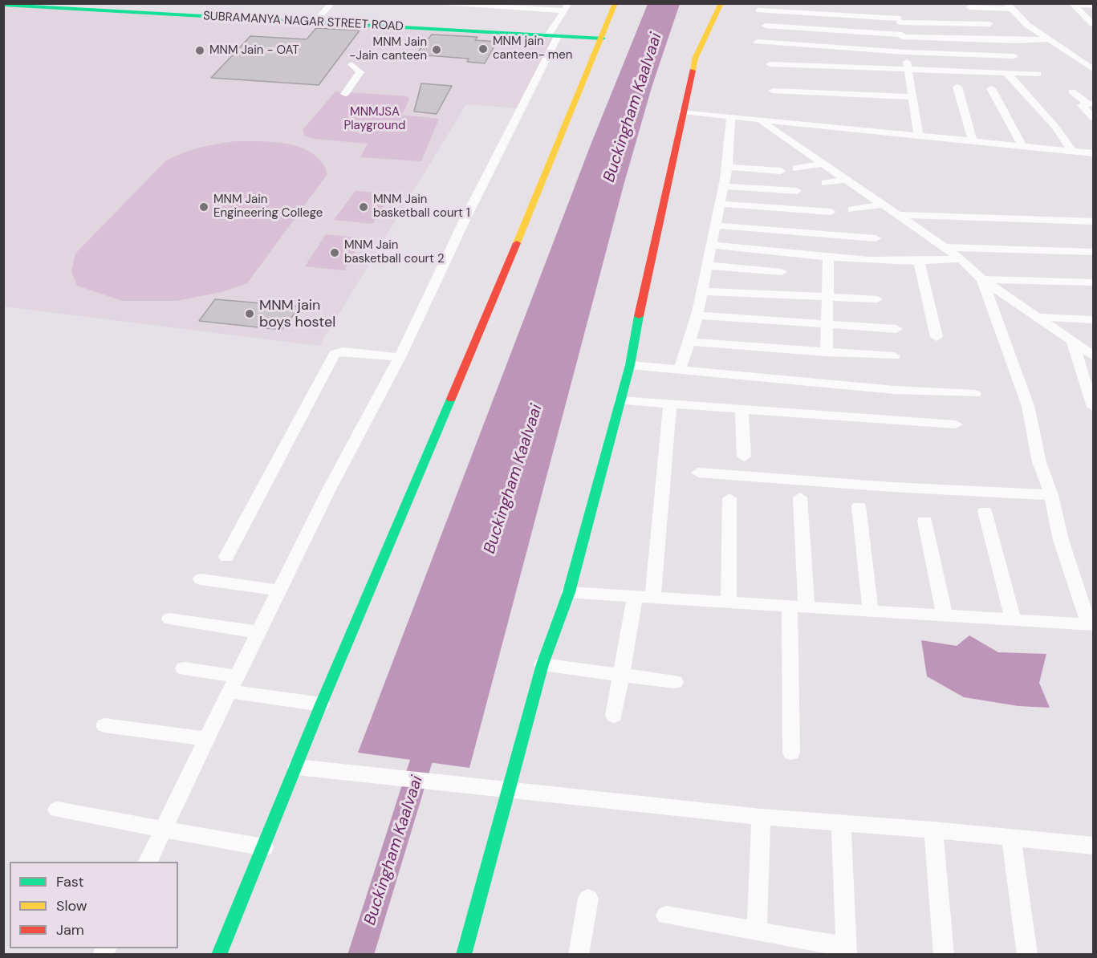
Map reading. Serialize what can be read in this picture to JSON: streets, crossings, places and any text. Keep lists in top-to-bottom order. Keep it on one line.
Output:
{"streets":{"street":["SUBRAMANYA NAGAR STREET ROAD"]},"water":["Buckingham Kaalvaai"],"parks":["MNMJSA Playground"],"places":["MNM jain canteen- men","MNM Jain -Jain canteen","MNM Jain - OAT","MNM Jain Engineering College","MNM Jain basketball court 1","MNM Jain basketball court 2","MNM jain boys hostel"],"legend":["Fast","Slow","Jam"]}
